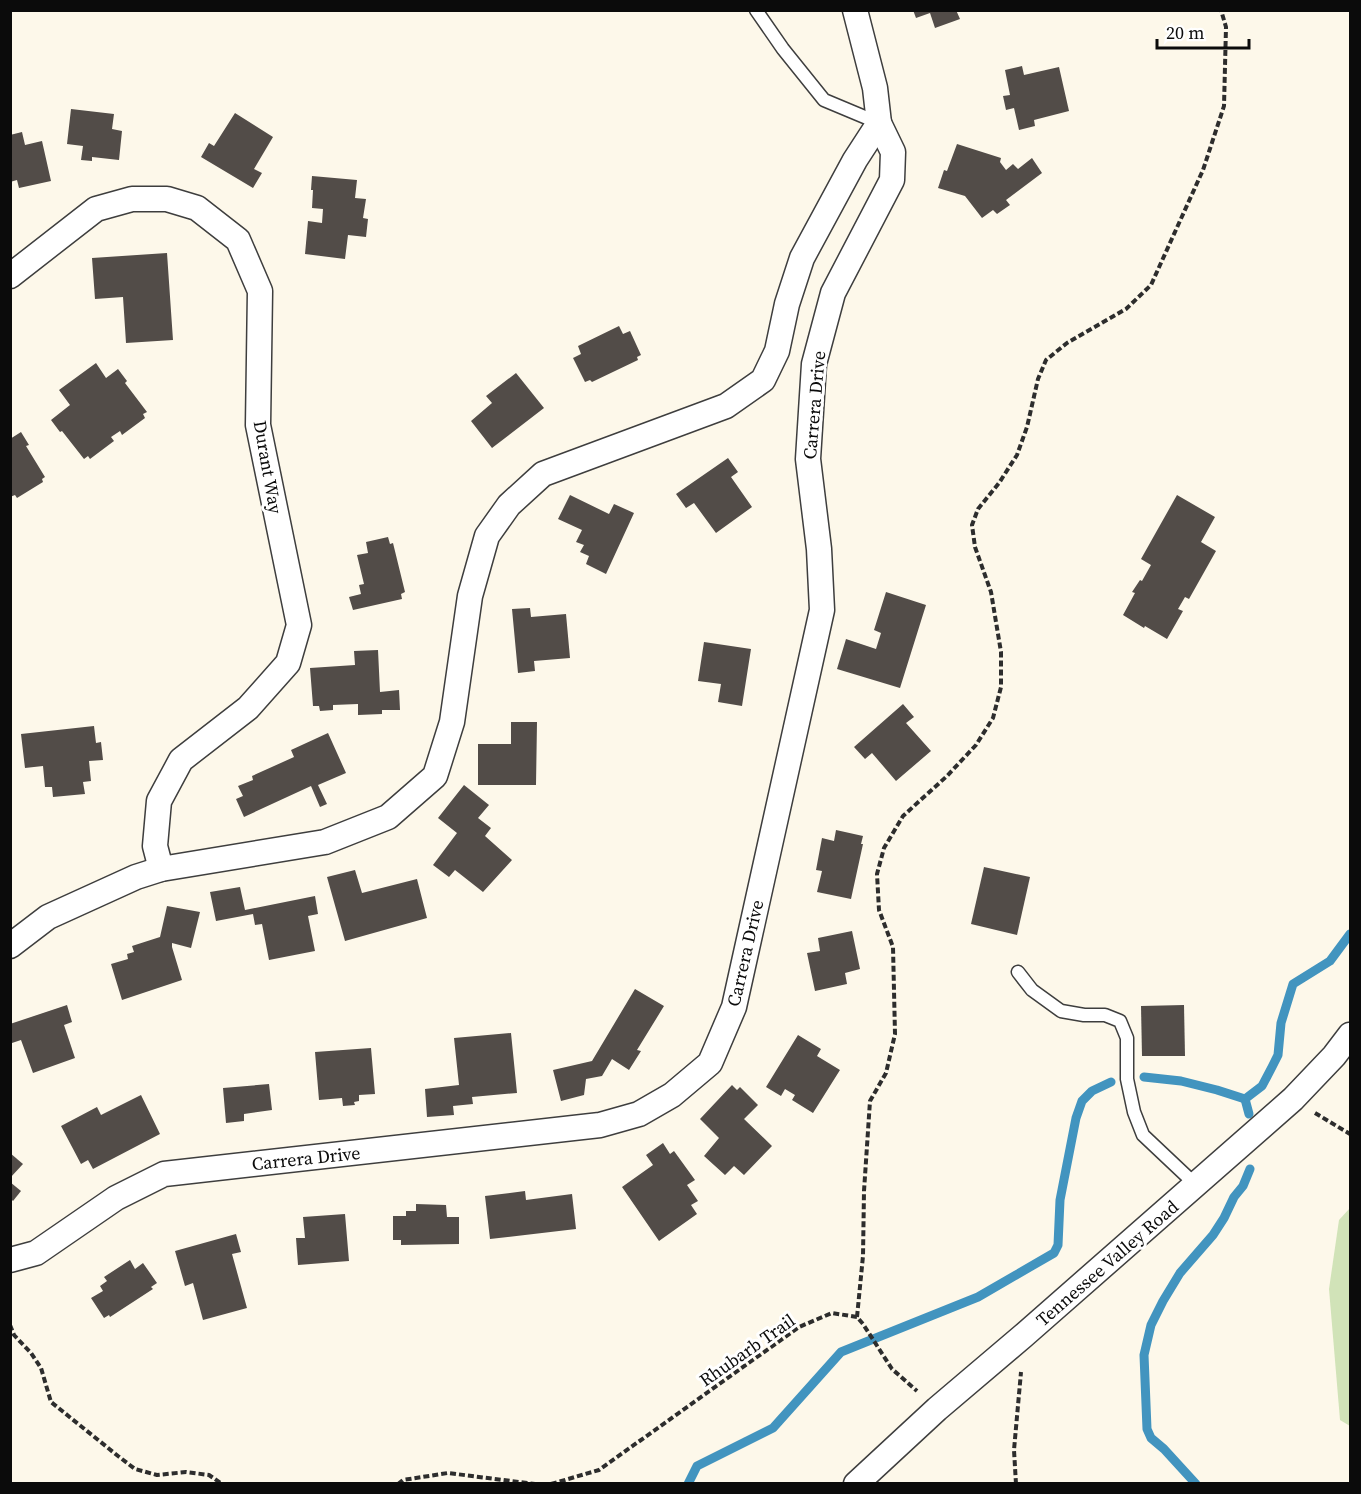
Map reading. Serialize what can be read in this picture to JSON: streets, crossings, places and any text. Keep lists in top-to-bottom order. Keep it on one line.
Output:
{"streets":{"street":["Carrera Drive","Durant Way","Tennessee Valley Road"],"path":["Rhubarb Trail"]},"scale_bar":"20 m"}
